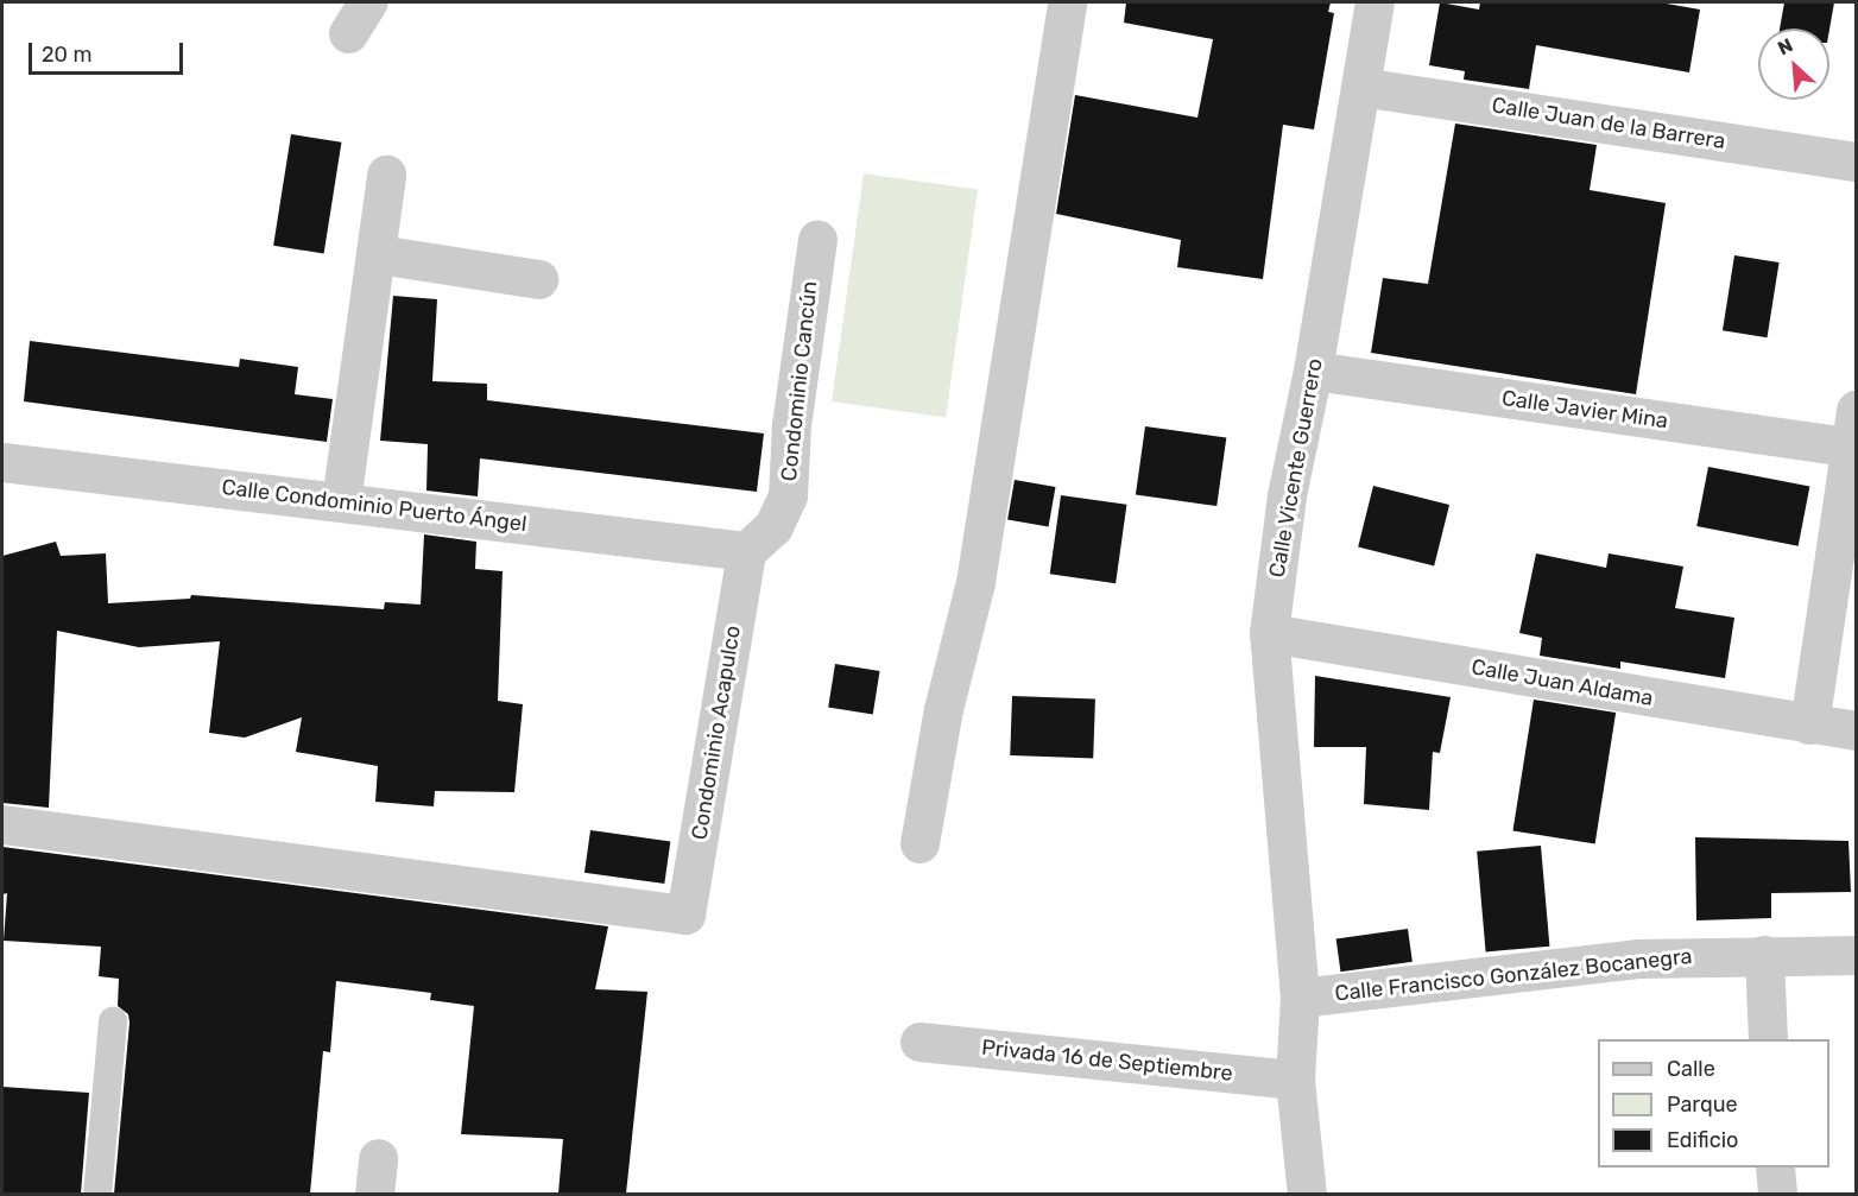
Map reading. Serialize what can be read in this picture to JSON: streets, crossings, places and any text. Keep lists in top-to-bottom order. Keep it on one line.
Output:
{"streets":{"street":["Calle Juan de la Barrera","Condominio Cancún","Calle Javier Mina","Calle Vicente Guerrero","Calle Condominio Puerto Ángel","Calle Juan Aldama","Condominio Acapulco","Calle Francisco González Bocanegra","Privada 16 de Septiembre"]},"crossings":[["Calle Juan de la Barrera","Calle Vicente Guerrero"],["Condominio Cancún","Calle Condominio Puerto Ángel"],["Condominio Cancún","Condominio Acapulco"],["Calle Javier Mina","Calle Vicente Guerrero"],["Calle Vicente Guerrero","Calle Juan Aldama"],["Calle Vicente Guerrero","Calle Francisco González Bocanegra"],["Calle Vicente Guerrero","Privada 16 de Septiembre"],["Calle Condominio Puerto Ángel","Condominio Acapulco"]],"legend":["Calle","Parque","Edificio"],"scale_bar":"20 m","north":"top left"}
